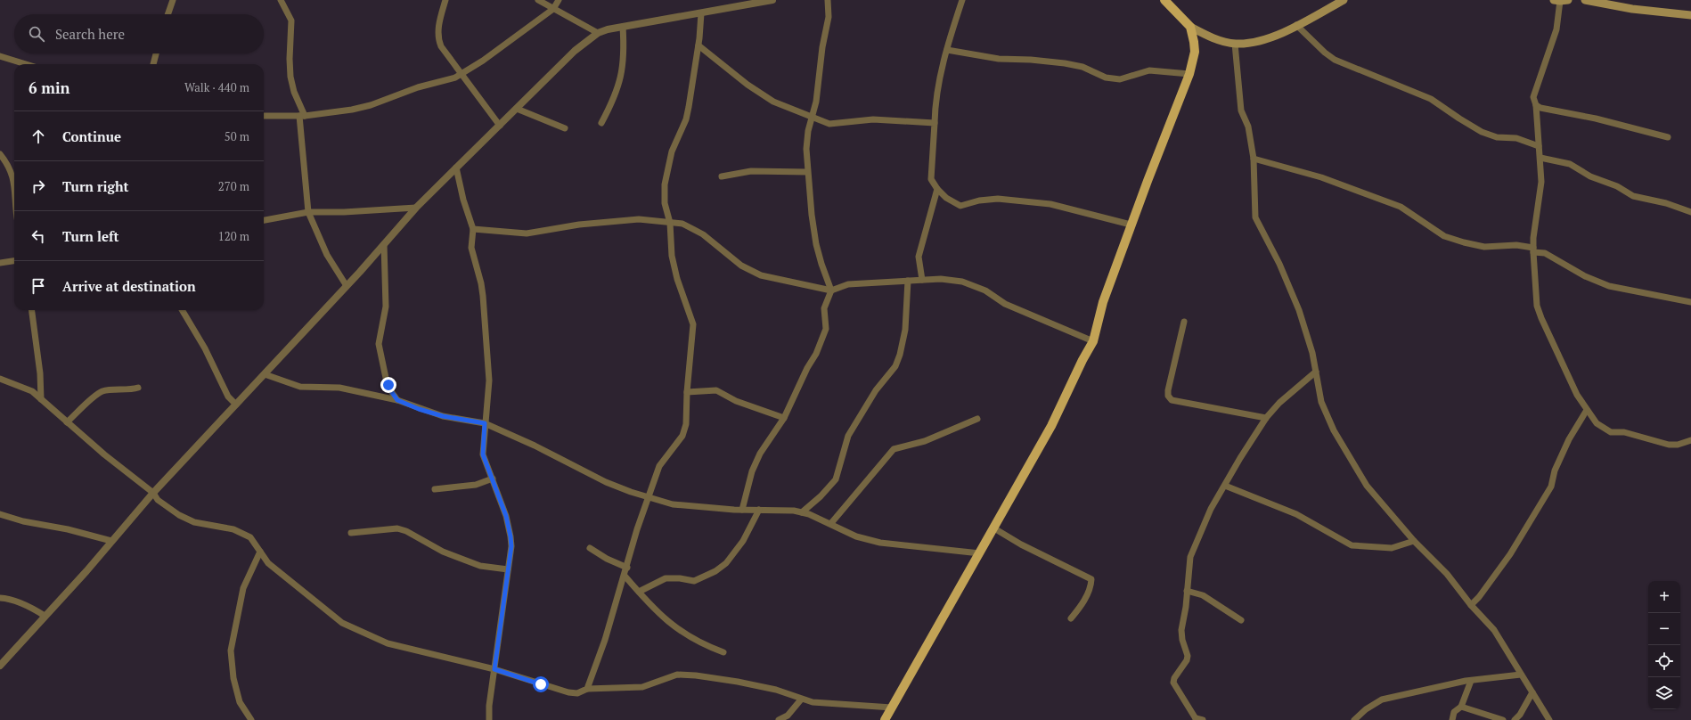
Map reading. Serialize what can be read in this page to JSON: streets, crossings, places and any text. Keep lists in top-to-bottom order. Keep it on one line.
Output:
{"page":{"search":"Search here","heading":["6 min","Walk · 440 m"],"list":[["Continue","50 m"],["Turn right","270 m"],["Turn left","120 m"],"Arrive at destination"],"map_buttons":["+","−"]}}
